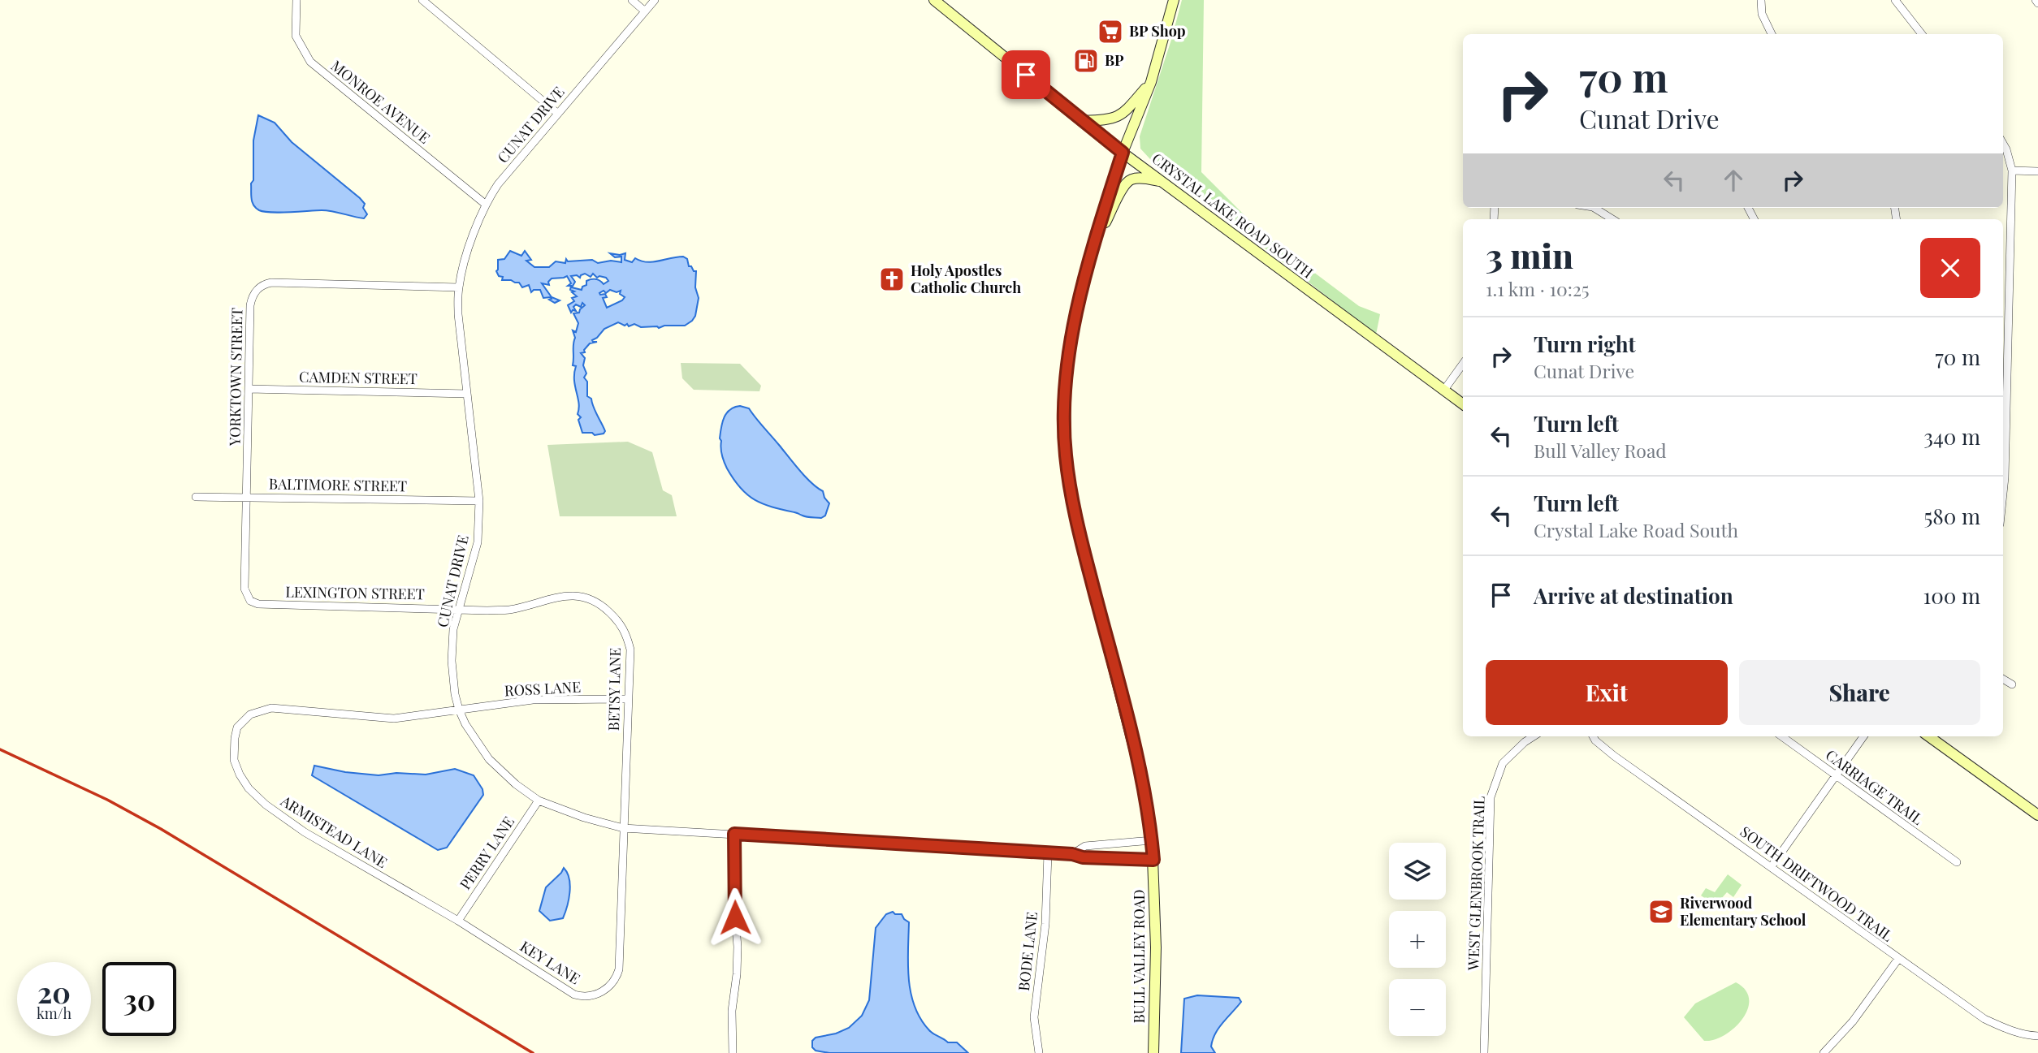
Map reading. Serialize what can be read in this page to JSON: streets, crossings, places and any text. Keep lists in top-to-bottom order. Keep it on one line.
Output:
{"streets":{"street":["MONROE AVENUE","CUNAT DRIVE","CRYSTAL LAKE ROAD SOUTH","YORKTOWN STREET","CAMDEN STREET","BALTIMORE STREET","LEXINGTON STREET","ROSS LANE","BETSY LANE","CARRIAGE TRAIL","ARMISTEAD LANE","PERRY LANE","WEST GLENBROOK TRAIL","SOUTH DRIFTWOOD TRAIL","BODE LANE","BULL VALLEY ROAD","KEY LANE"]},"crossings":[["MONROE AVENUE","CUNAT DRIVE"],["CUNAT DRIVE","YORKTOWN STREET"],["CUNAT DRIVE","CAMDEN STREET"],["CUNAT DRIVE","BALTIMORE STREET"],["CUNAT DRIVE","LEXINGTON STREET"],["CUNAT DRIVE","ROSS LANE"],["CUNAT DRIVE","BETSY LANE"],["CUNAT DRIVE","ARMISTEAD LANE"],["CUNAT DRIVE","PERRY LANE"],["CUNAT DRIVE","BODE LANE"],["CUNAT DRIVE","BULL VALLEY ROAD"],["CUNAT DRIVE","KEY LANE"],["CRYSTAL LAKE ROAD SOUTH","BULL VALLEY ROAD"],["YORKTOWN STREET","CAMDEN STREET"],["YORKTOWN STREET","BALTIMORE STREET"],["YORKTOWN STREET","LEXINGTON STREET"],["LEXINGTON STREET","BETSY LANE"],["ROSS LANE","BETSY LANE"],["ROSS LANE","ARMISTEAD LANE"],["BETSY LANE","KEY LANE"],["ARMISTEAD LANE","PERRY LANE"],["ARMISTEAD LANE","KEY LANE"],["PERRY LANE","KEY LANE"]],"places":{"supermarket":["BP Shop"],"fuel station":["BP"],"church":["Holy Apostles Catholic Church"],"school or university":["Riverwood Elementary School"]},"page":{"turn":["70 m","Cunat Drive"],"heading":["3 min","1.1 km · 10:25"],"list":[{"name":"Turn right","note":"Cunat Drive","value":"70 m"},{"name":"Turn left","note":"Bull Valley Road","value":"340 m"},{"name":"Turn left","note":"Crystal Lake Road South","value":"580 m"},{"name":"Arrive at destination","value":"100 m"}],"buttons":["Exit","Share"],"map_buttons":["+","−"],"speed":"20 km/h","limit":"30"}}
